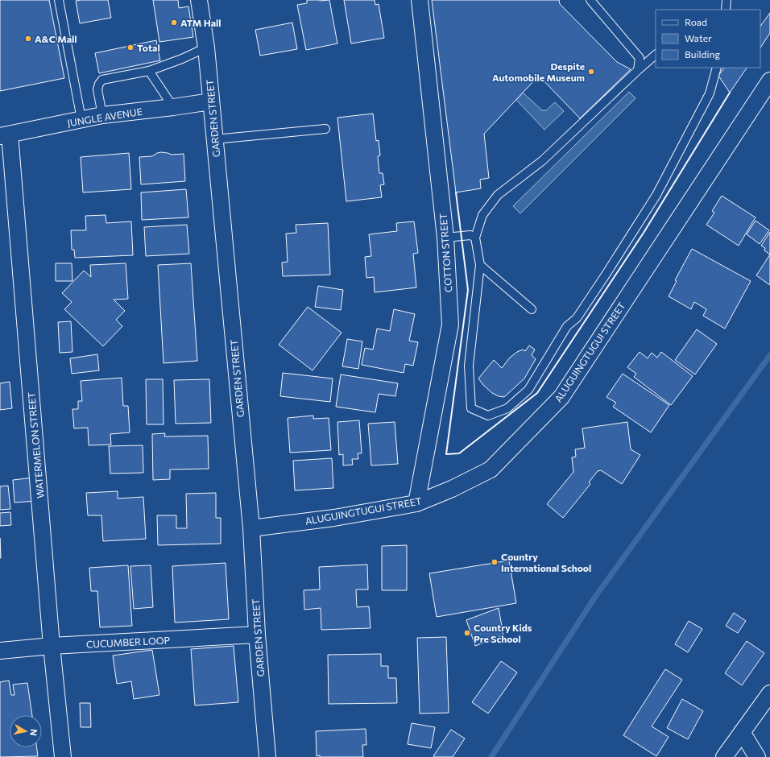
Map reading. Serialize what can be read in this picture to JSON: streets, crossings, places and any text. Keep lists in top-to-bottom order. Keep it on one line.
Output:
{"streets":{"street":["JUNGLE AVENUE","GARDEN STREET","COTTON STREET","ALUGUINGTUGUI STREET","WATERMELON STREET","CUCUMBER LOOP"]},"crossings":[["JUNGLE AVENUE","GARDEN STREET"],["JUNGLE AVENUE","WATERMELON STREET"],["GARDEN STREET","ALUGUINGTUGUI STREET"],["GARDEN STREET","CUCUMBER LOOP"],["COTTON STREET","ALUGUINGTUGUI STREET"],["WATERMELON STREET","CUCUMBER LOOP"]],"places":["ATM Hall","A&C Mall","Total","Despite Automobile Museum","Country International School","Country Kids Pre School"],"legend":["Road","Water","Building"],"north":"right"}
